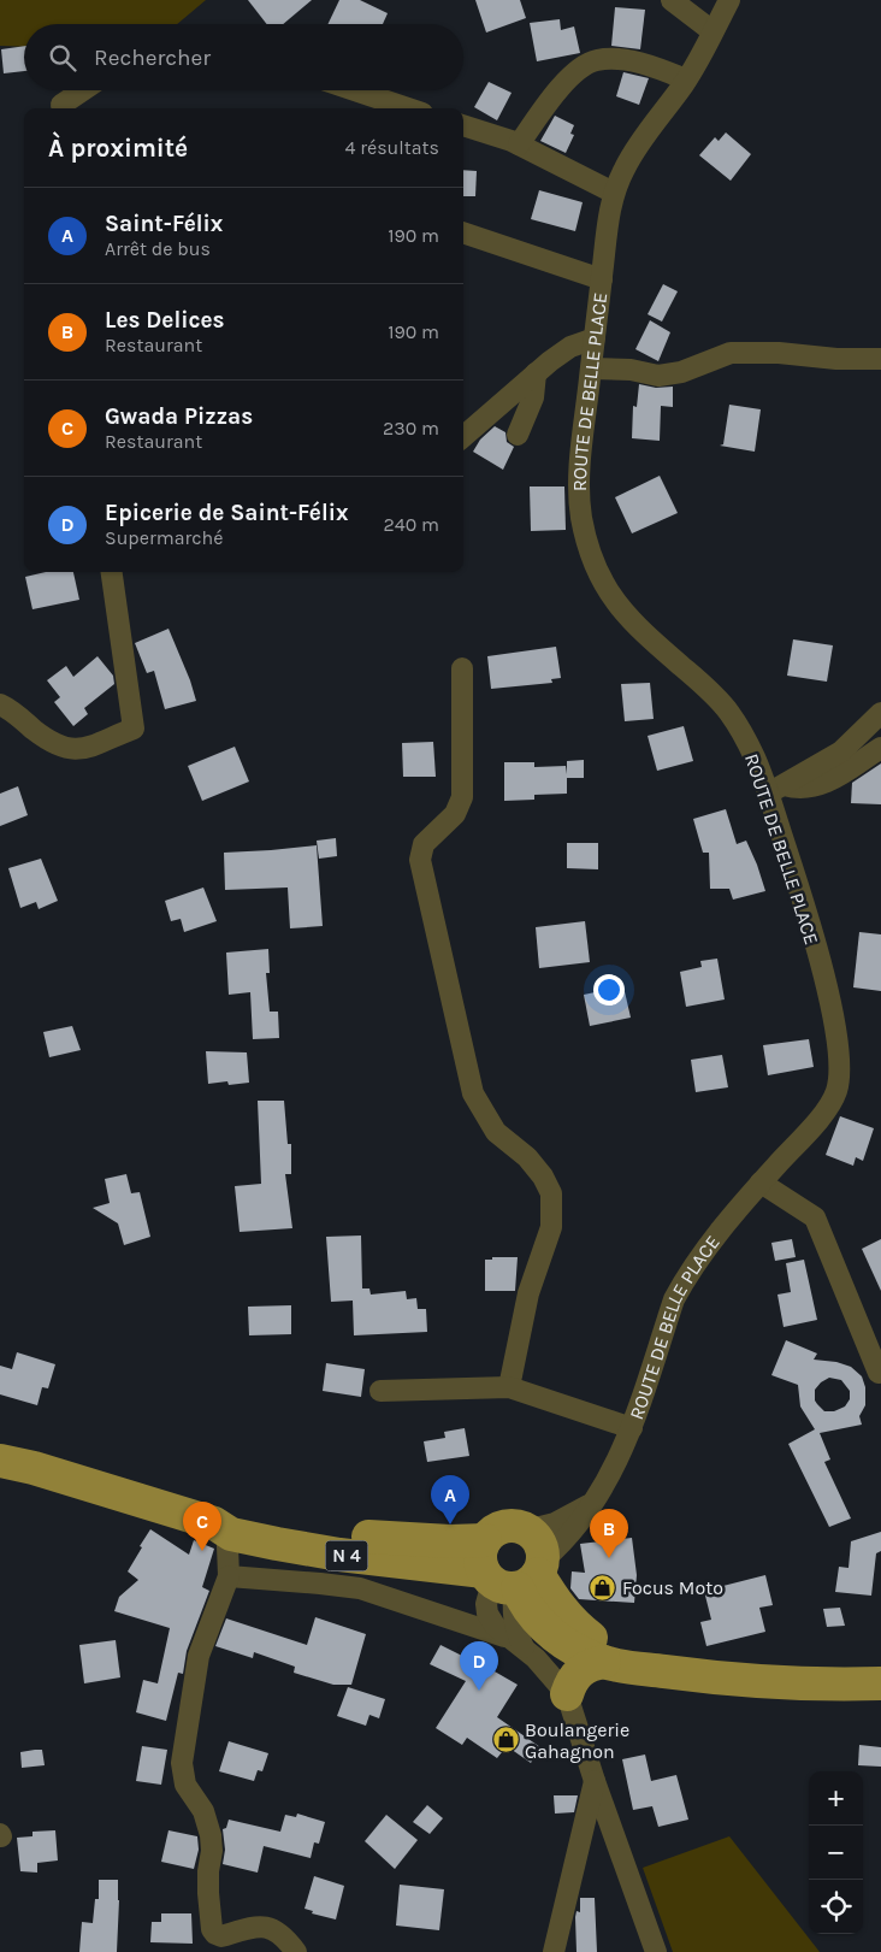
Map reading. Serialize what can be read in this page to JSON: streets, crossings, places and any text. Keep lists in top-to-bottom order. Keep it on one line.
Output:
{"streets":{"main road":["N 4"],"street":["ROUTE DE BELLE PLACE"]},"crossings":[["ROUTE DE BELLE PLACE","N 4"]],"places":{"shop":["Focus Moto","Boulangerie Gahagnon"]},"page":{"search":"Rechercher","heading":["À proximité","4 résultats"],"list":[{"mark":"A","name":"Saint-Félix","note":"Arrêt de bus","value":"190 m"},{"mark":"B","name":"Les Delices","note":"Restaurant","value":"190 m"},{"mark":"C","name":"Gwada Pizzas","note":"Restaurant","value":"230 m"},{"mark":"D","name":"Epicerie de Saint-Félix","note":"Supermarché","value":"240 m"}],"pins":["A","C","B","D"],"map_buttons":["+","−"]}}
